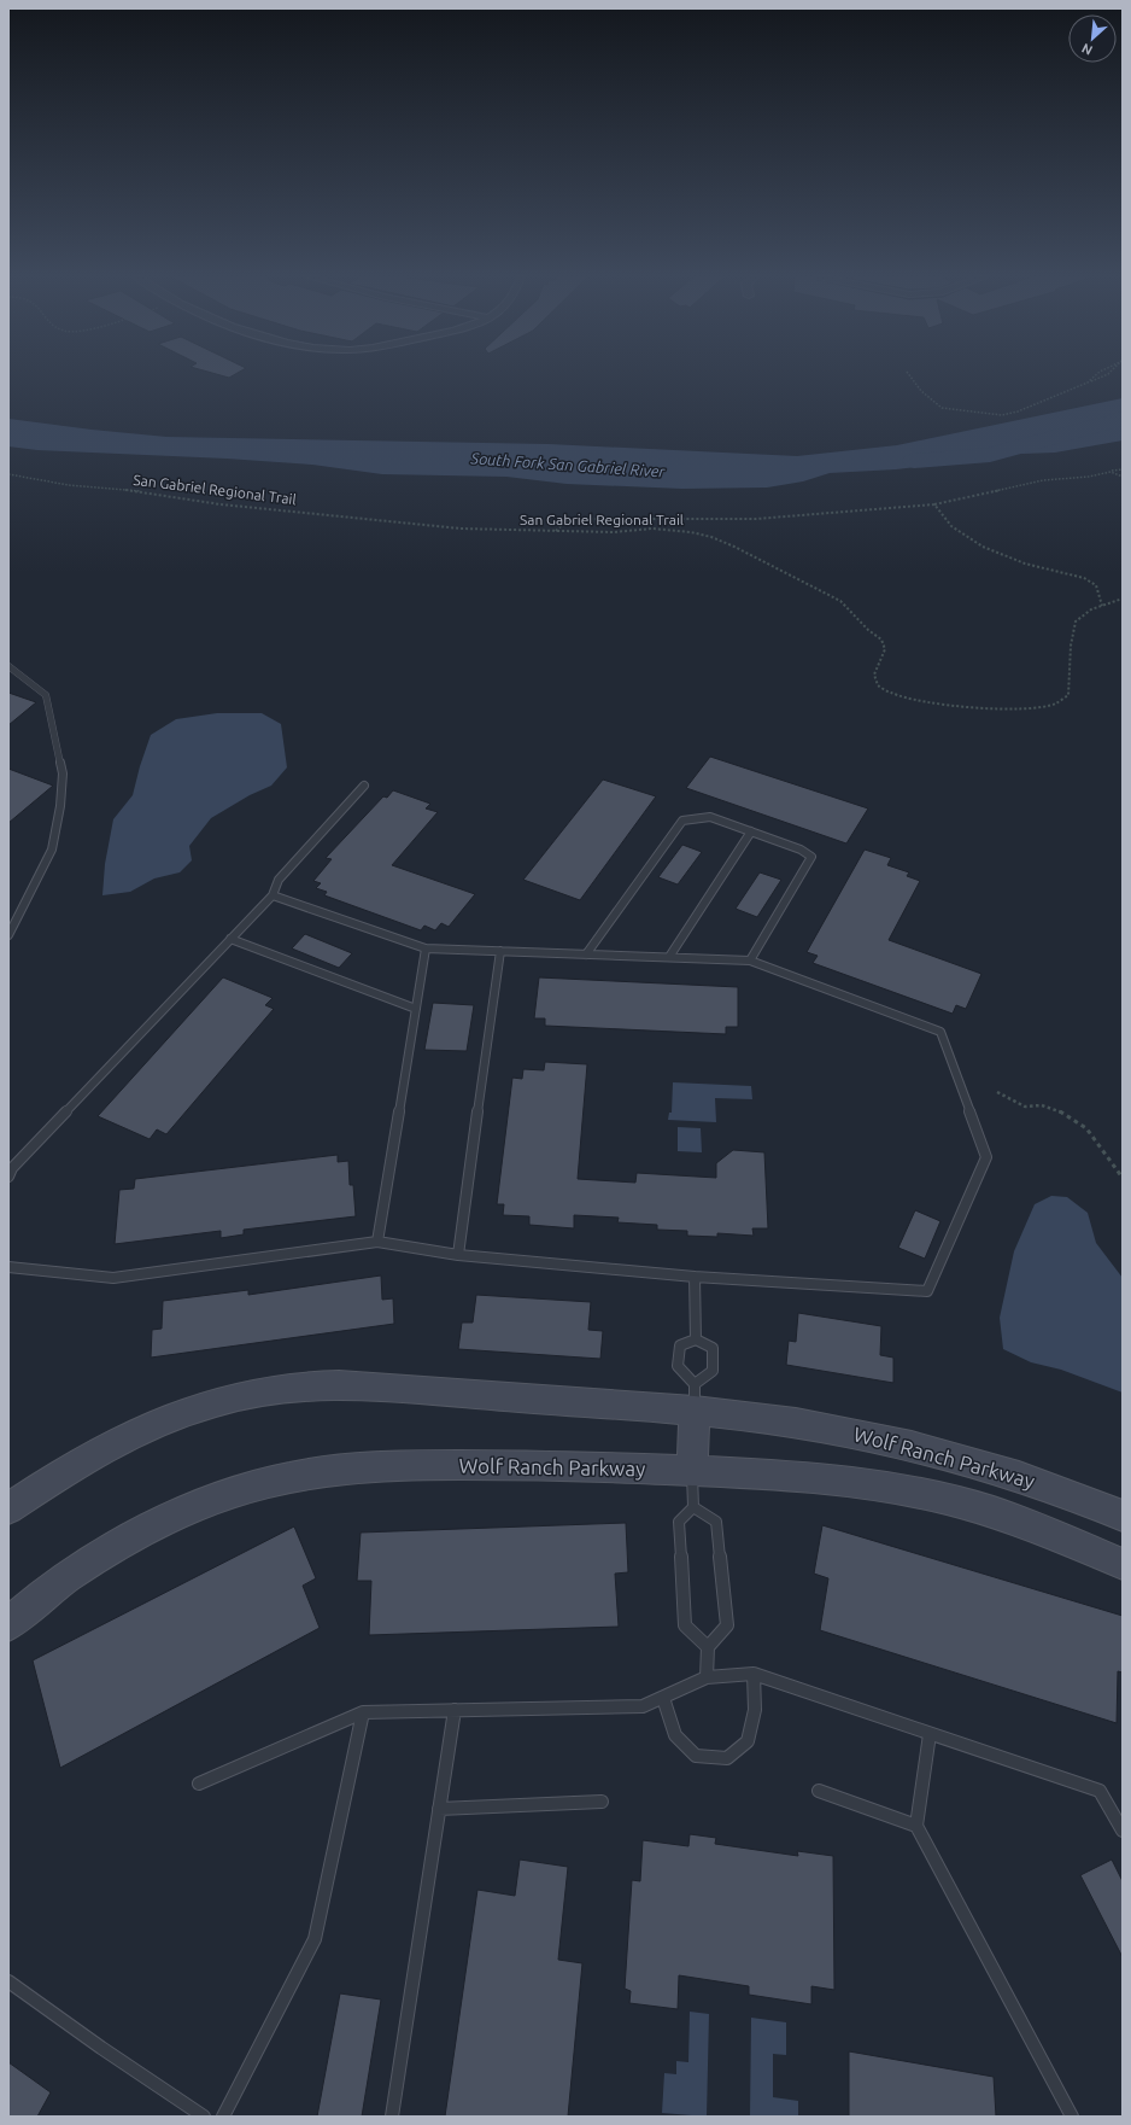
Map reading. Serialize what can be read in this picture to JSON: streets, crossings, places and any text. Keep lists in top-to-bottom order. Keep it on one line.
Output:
{"streets":{"street":["Wolf Ranch Parkway"],"path":["San Gabriel Regional Trail"]},"water":["South Fork San Gabriel River"],"north":"bottom left"}
